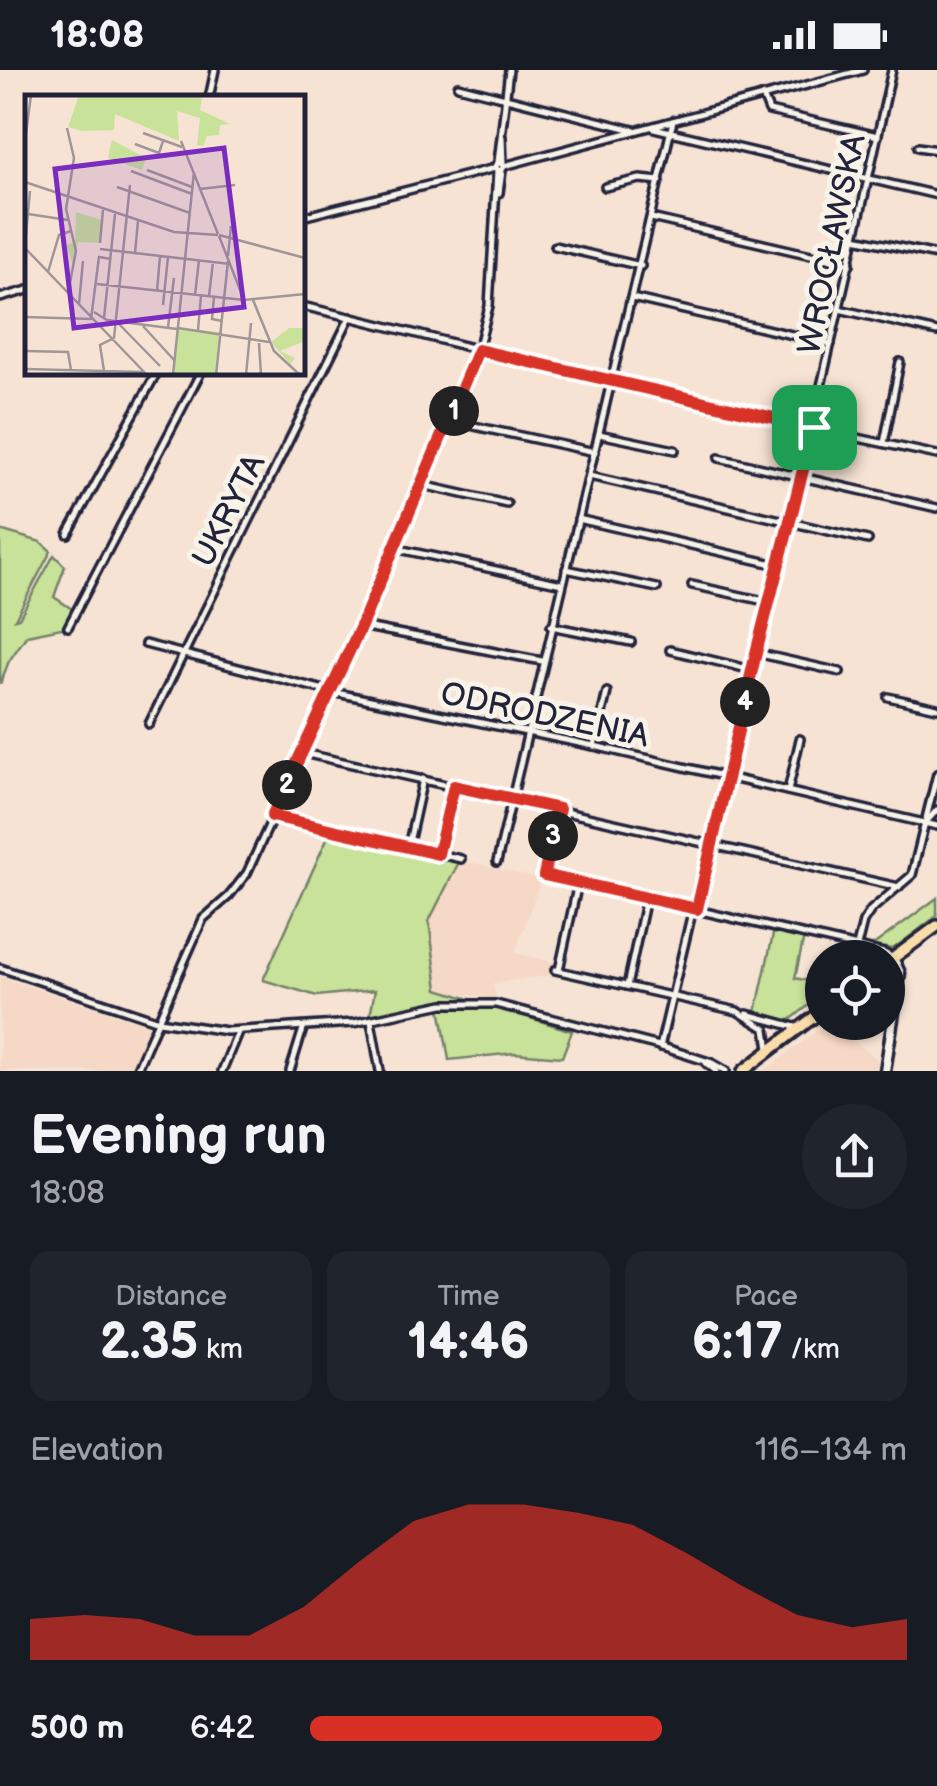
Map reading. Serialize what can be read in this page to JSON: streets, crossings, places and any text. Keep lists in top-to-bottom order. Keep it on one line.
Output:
{"streets":{"street":["WROCŁAWSKA","UKRYTA","ODRODZENIA"]},"crossings":[["WROCŁAWSKA","ODRODZENIA"],["UKRYTA","ODRODZENIA"]],"page":{"status":"18:08","pins":["1","4","2","3"],"heading":["Evening run","18:08"],"stats":[["Distance","2.35 km"],["Time","14:46"],["Pace","6:17 /km"]],"chart":["Elevation","116–134 m"],"list":[{"name":"500 m","note":"6:42"}]}}
